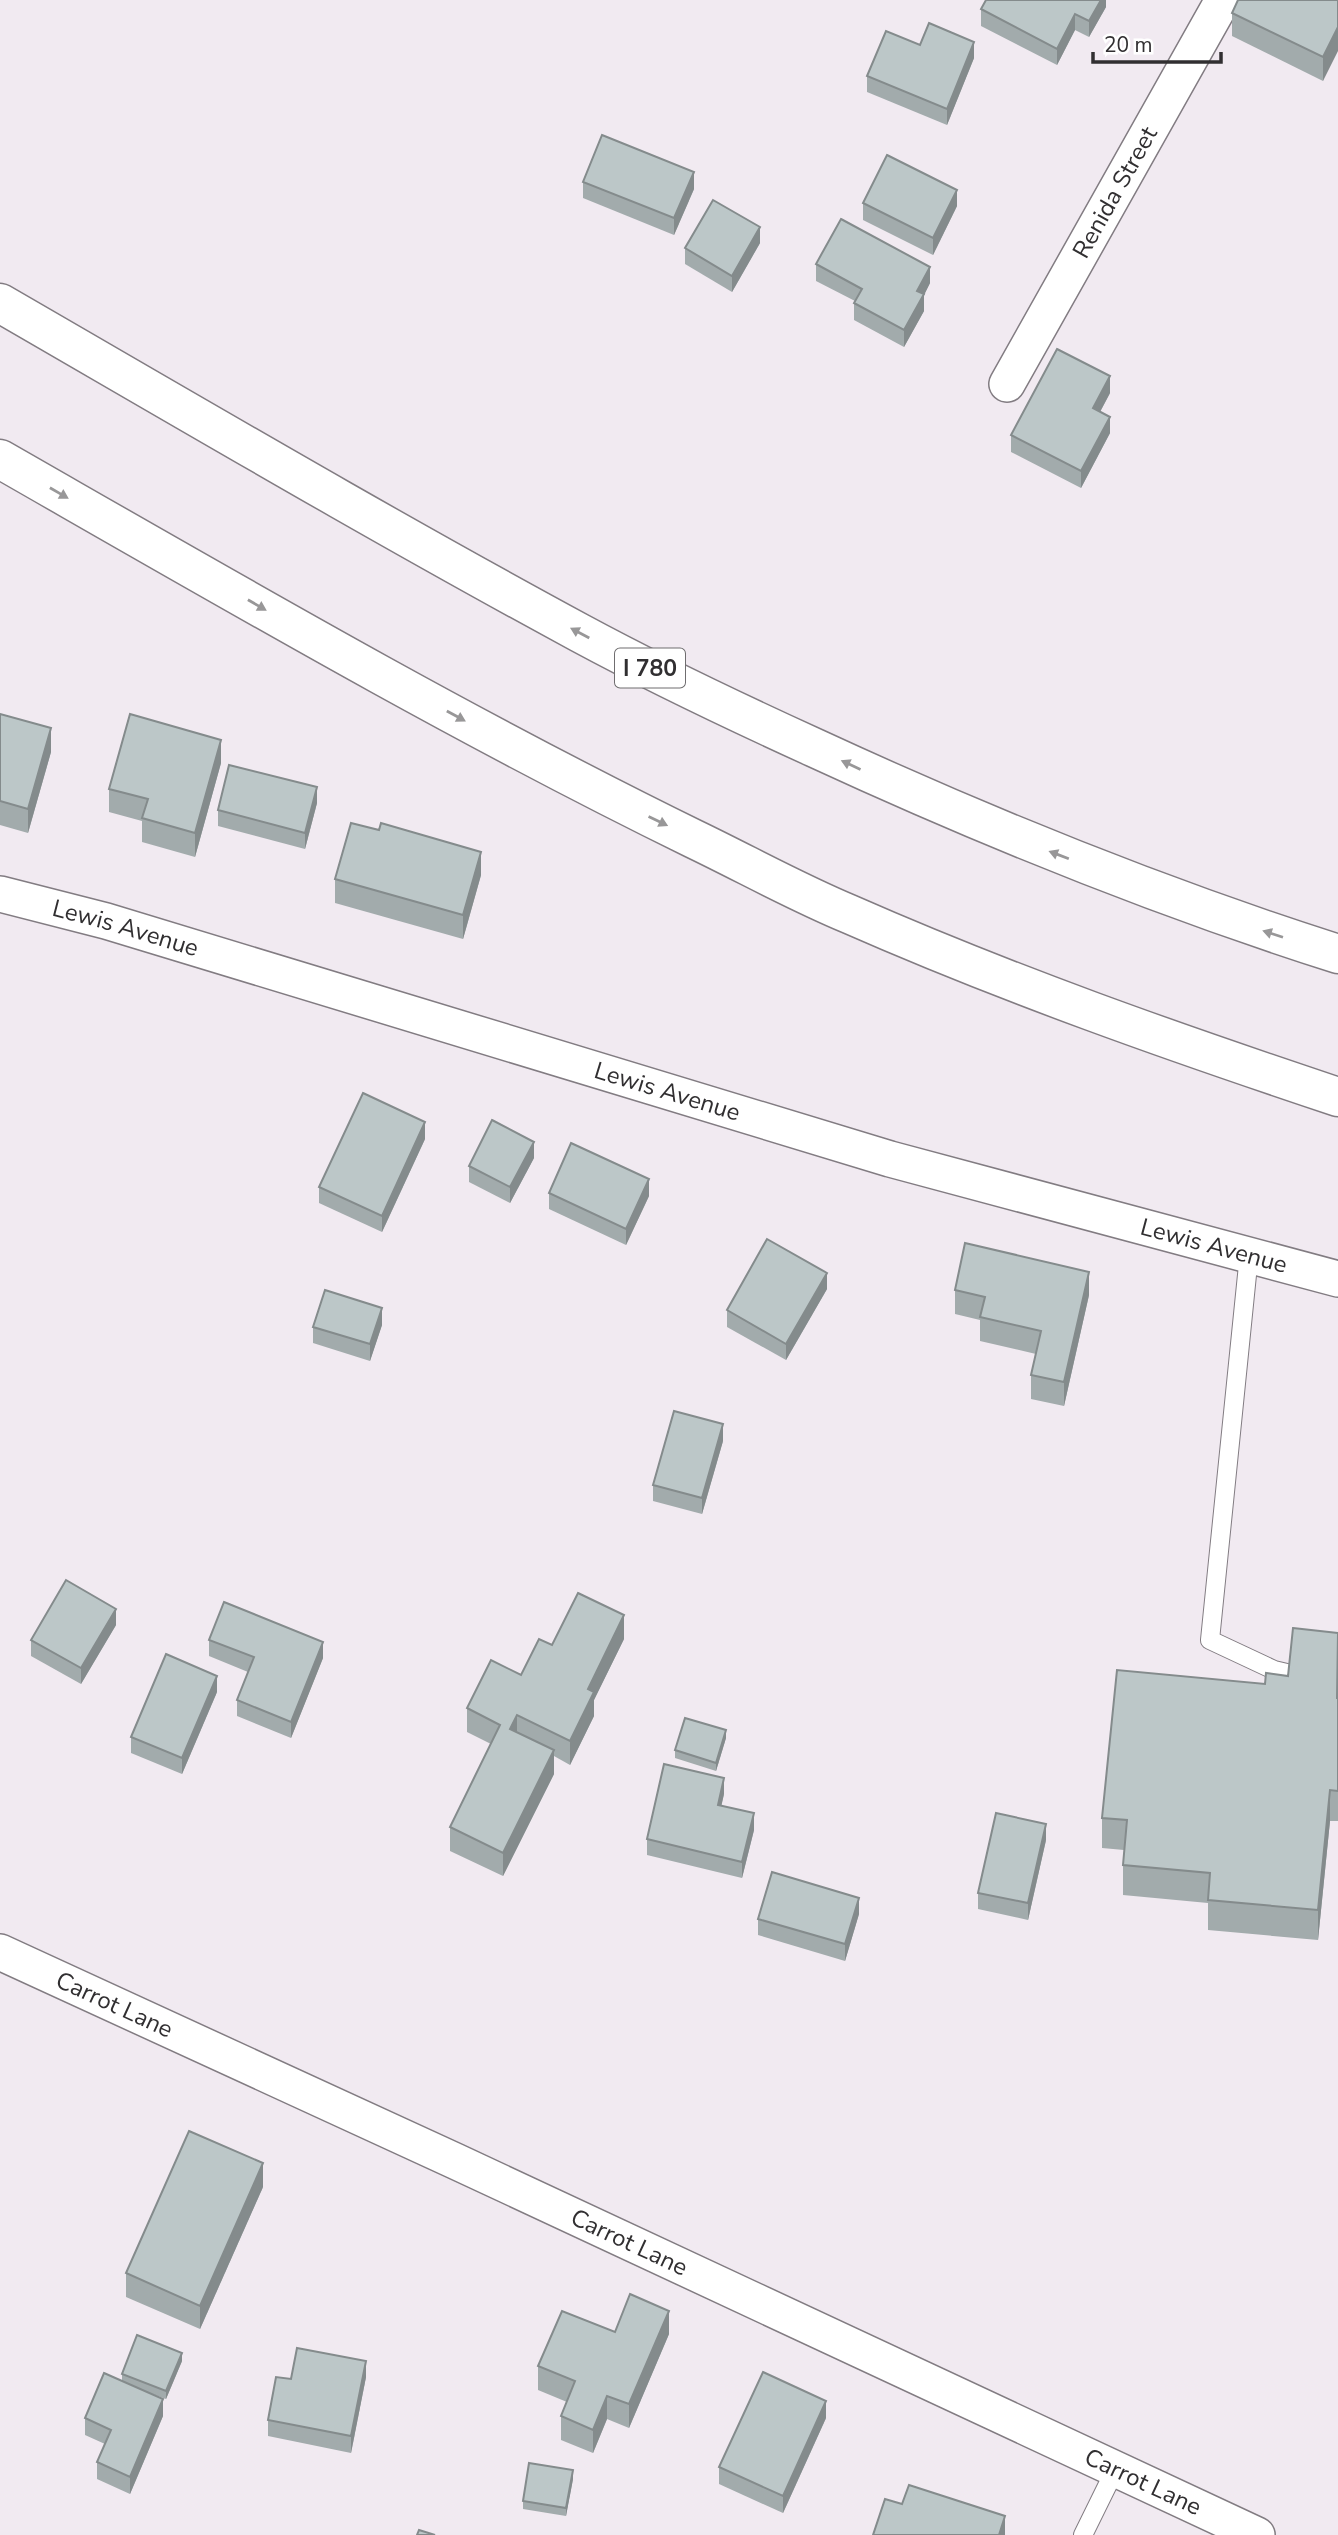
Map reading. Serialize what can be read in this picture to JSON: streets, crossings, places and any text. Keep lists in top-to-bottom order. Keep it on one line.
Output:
{"streets":{"highway":["I 780"],"street":["Renida Street","Lewis Avenue","Carrot Lane"]},"scale_bar":"20 m"}
